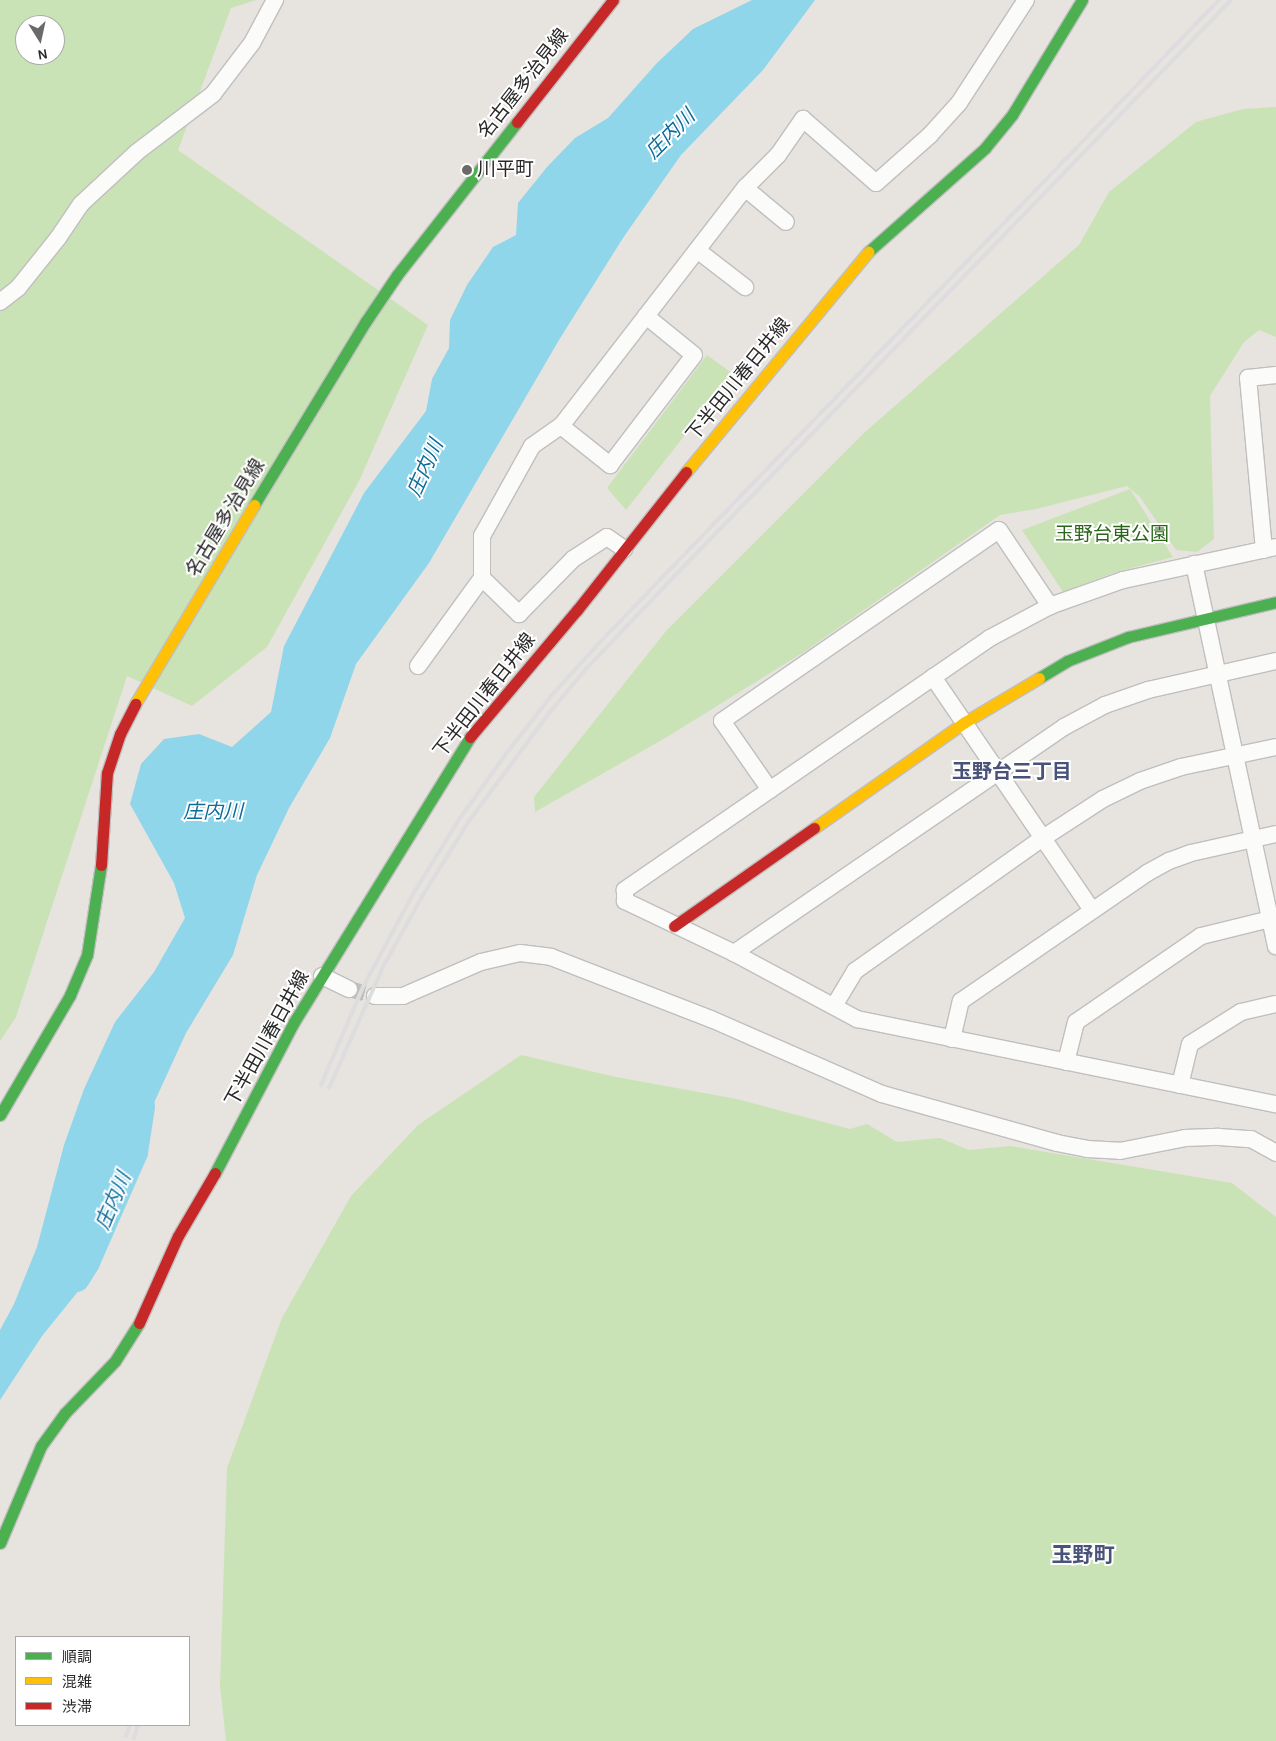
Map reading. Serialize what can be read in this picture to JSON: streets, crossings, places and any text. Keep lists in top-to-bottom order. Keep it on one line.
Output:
{"streets":{"main road":["名古屋多治見線","下半田川春日井線"]},"districts":["玉野台三丁目","玉野町"],"water":["庄内川"],"parks":["玉野台東公園"],"places":["川平町"],"legend":["順調","混雑","渋滞"],"north":"bottom"}
